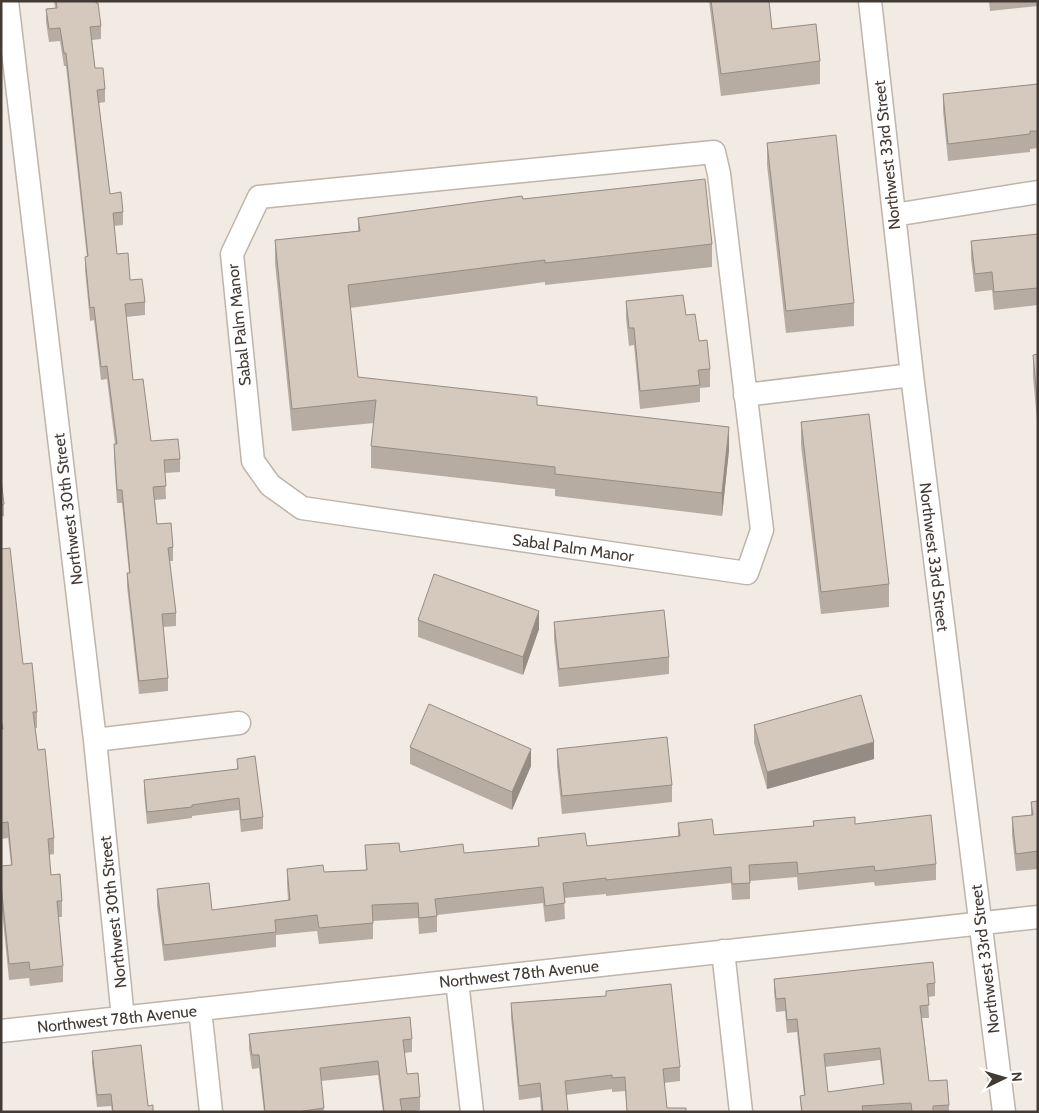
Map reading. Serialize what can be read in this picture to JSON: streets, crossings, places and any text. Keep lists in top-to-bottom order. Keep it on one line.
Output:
{"streets":{"street":["Northwest 33rd Street","Sabal Palm Manor","Northwest 30th Street","Northwest 78th Avenue"]},"crossings":[["Northwest 33rd Street","Northwest 78th Avenue"],["Northwest 30th Street","Northwest 78th Avenue"]],"north":"right"}
